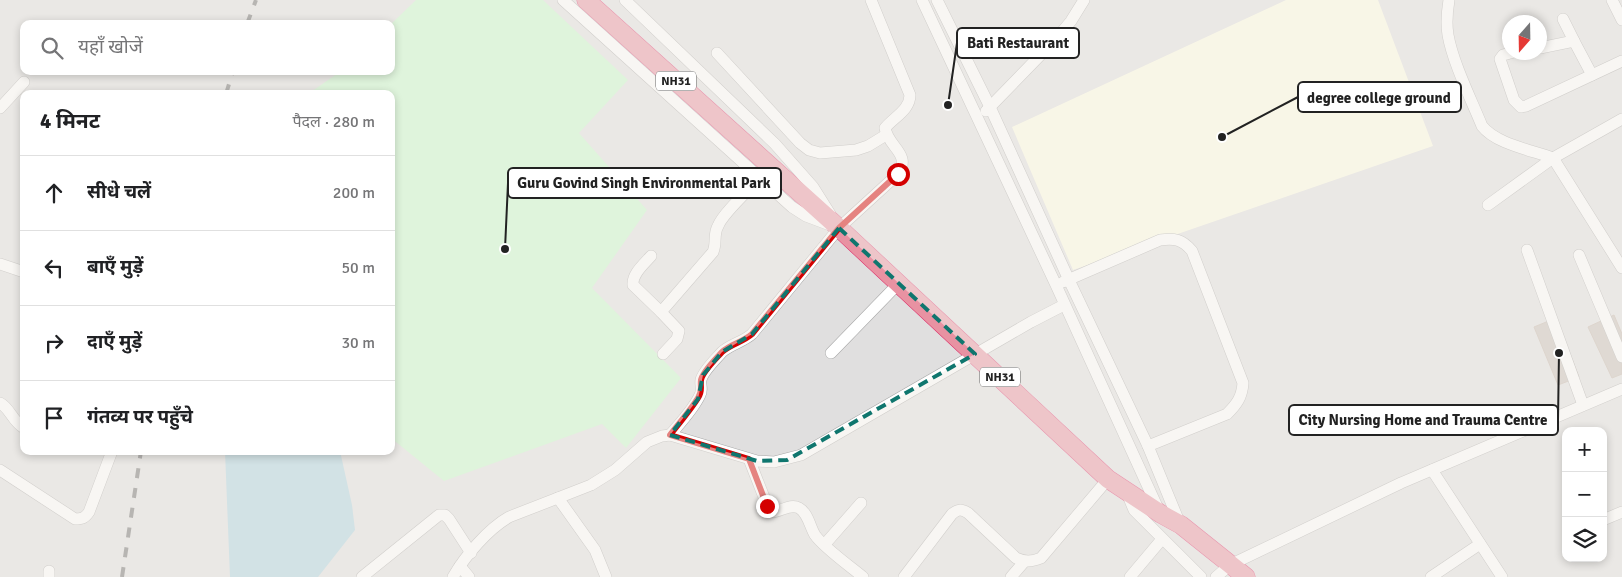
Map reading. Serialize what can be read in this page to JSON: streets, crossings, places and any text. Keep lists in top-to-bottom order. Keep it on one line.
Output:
{"streets":{"highway":["NH31"]},"places":["Bati Restaurant","degree college ground","Guru Govind Singh Environmental Park","City Nursing Home and Trauma Centre"],"north":"bottom","page":{"search":"यहाँ खोजें","heading":["4 मिनट","पैदल · 280 m"],"list":[["सीधे चलें","200 m"],["बाएँ मुड़ें","50 m"],["दाएँ मुड़ें","30 m"],"गंतव्य पर पहुँचे"],"map_buttons":["+","−"]}}
